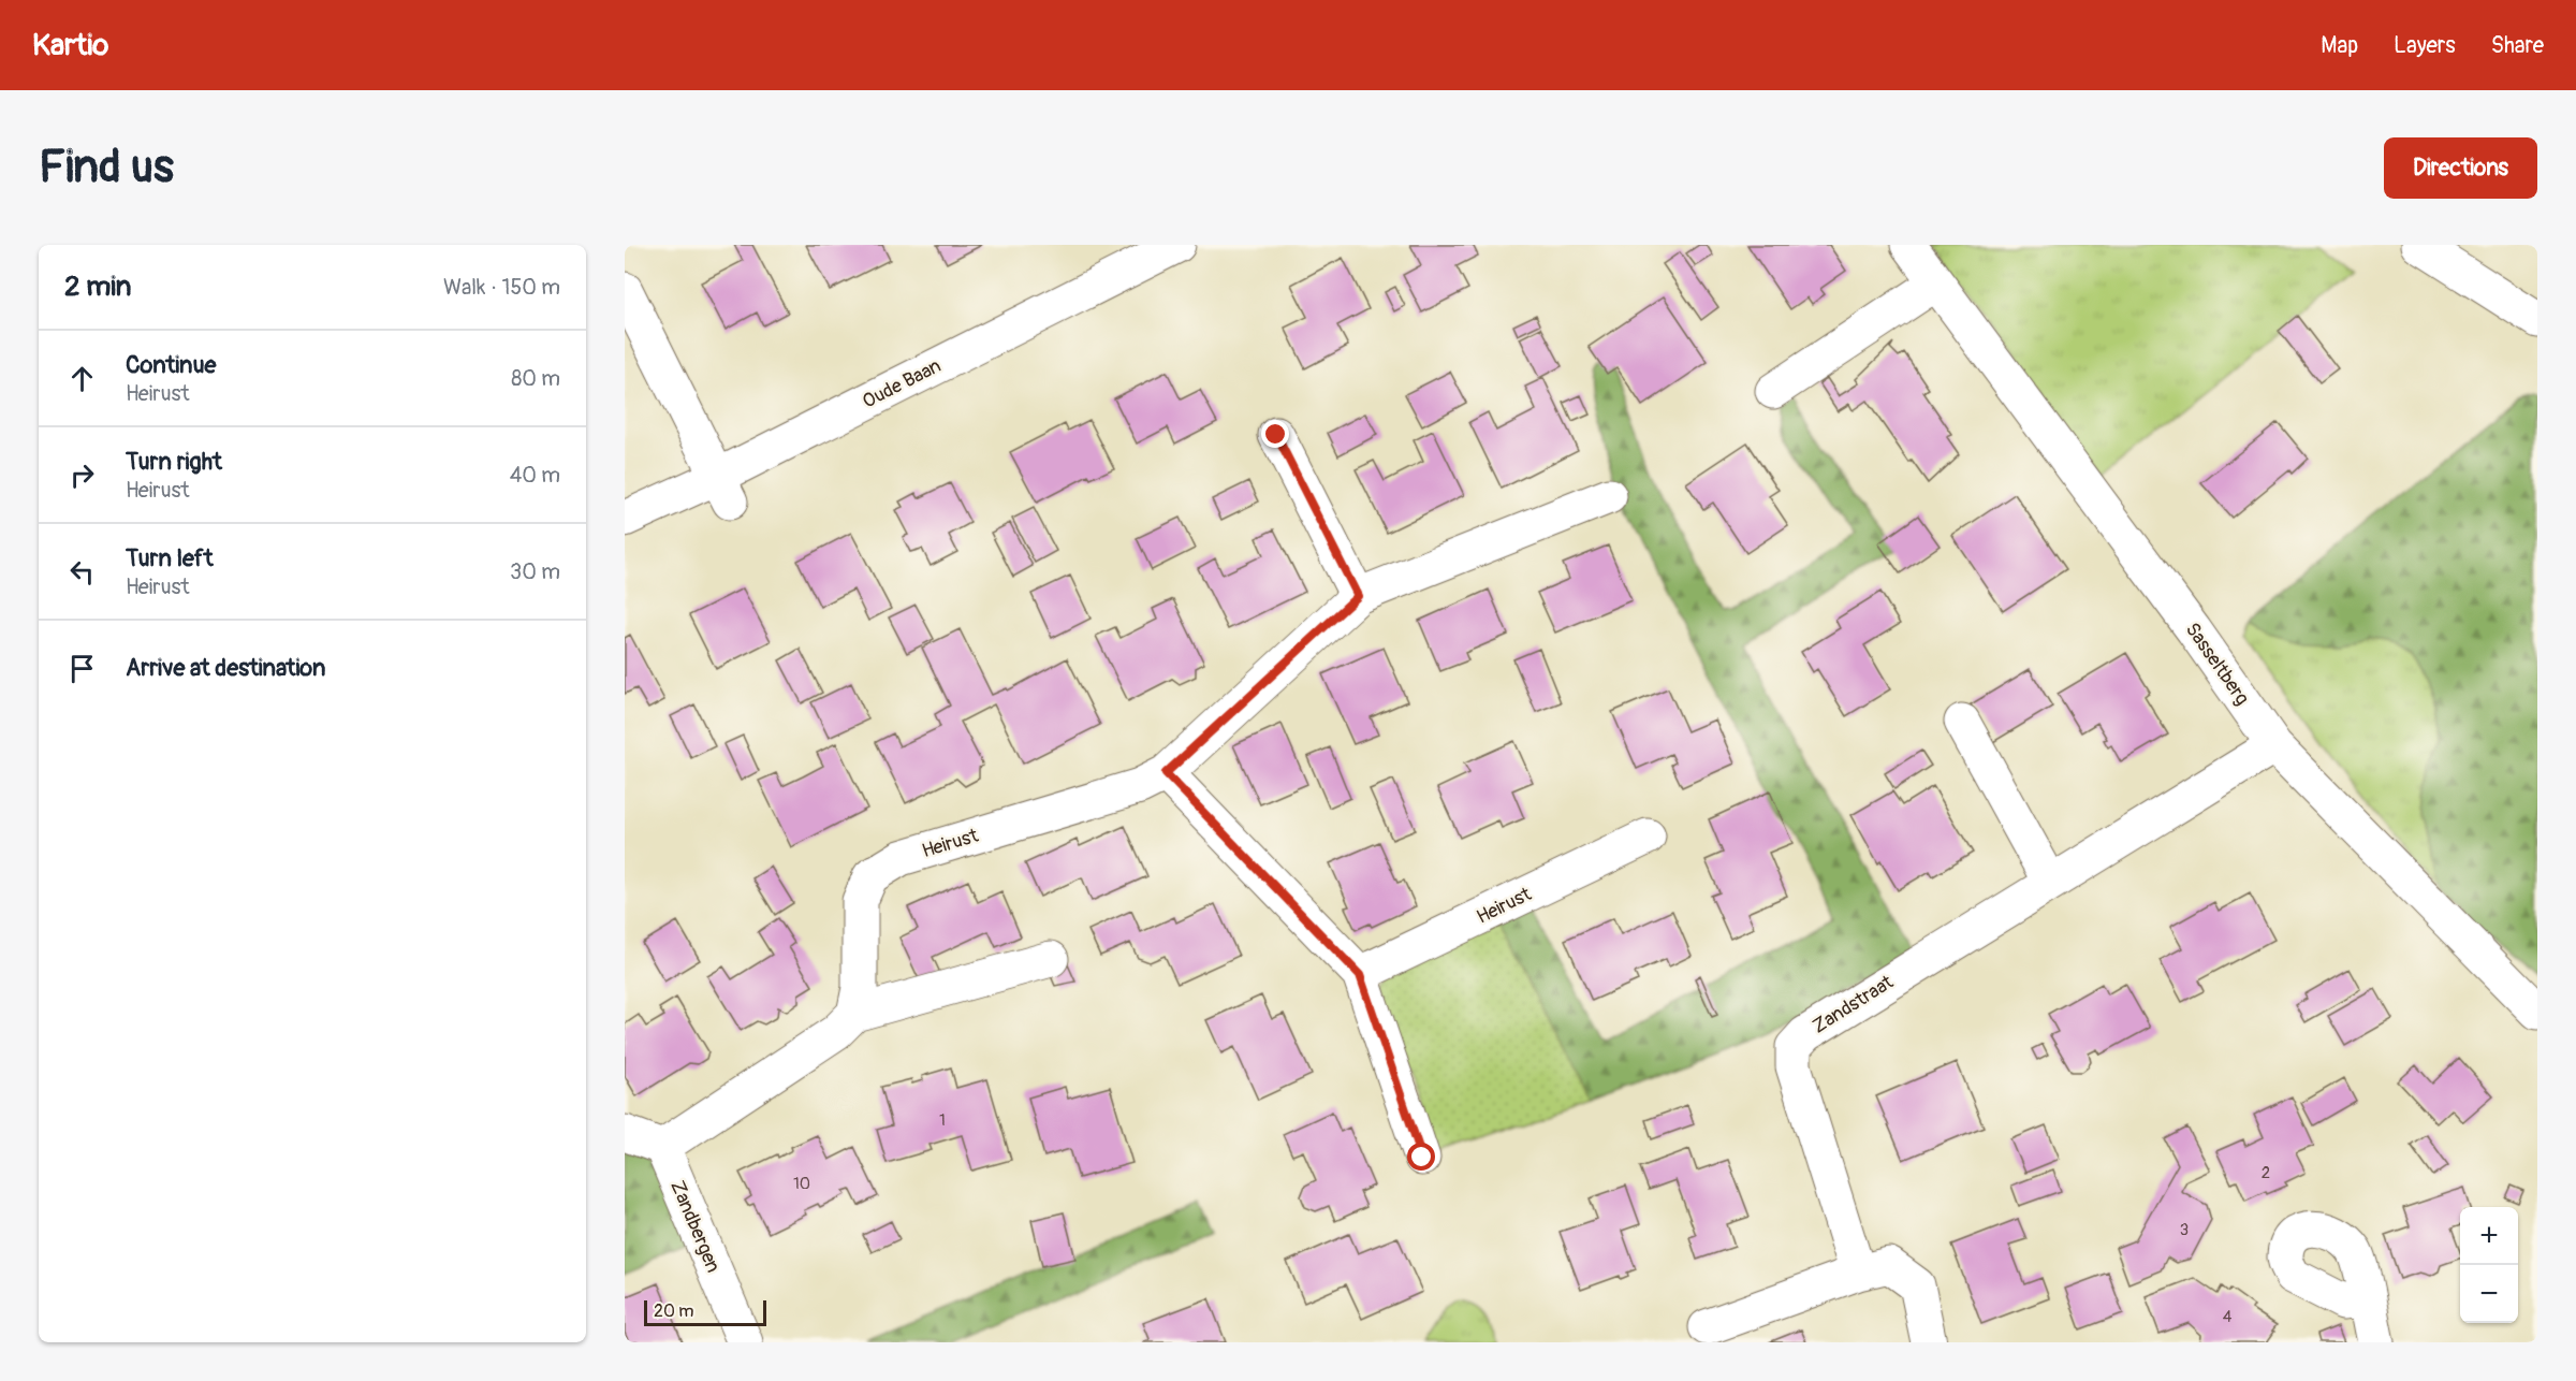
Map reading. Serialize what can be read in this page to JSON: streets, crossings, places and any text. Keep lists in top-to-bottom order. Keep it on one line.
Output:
{"streets":{"street":["Oude Baan","Sasseltberg","Heirust","Zandstraat","Zandbergen"]},"crossings":[["Sasseltberg","Zandstraat"]],"house_numbers":["1","2","10","3","4"],"scale_bar":"20 m","page":{"header":"Kartio","nav":["Map","Layers","Share"],"buttons":"Directions","title":"Find us","heading":["2 min","Walk · 150 m"],"list":[["Continue","Heirust","80 m"],["Turn right","Heirust","40 m"],["Turn left","Heirust","30 m"],"Arrive at destination"],"map_buttons":["+","−"],"scale":"20 m"}}
